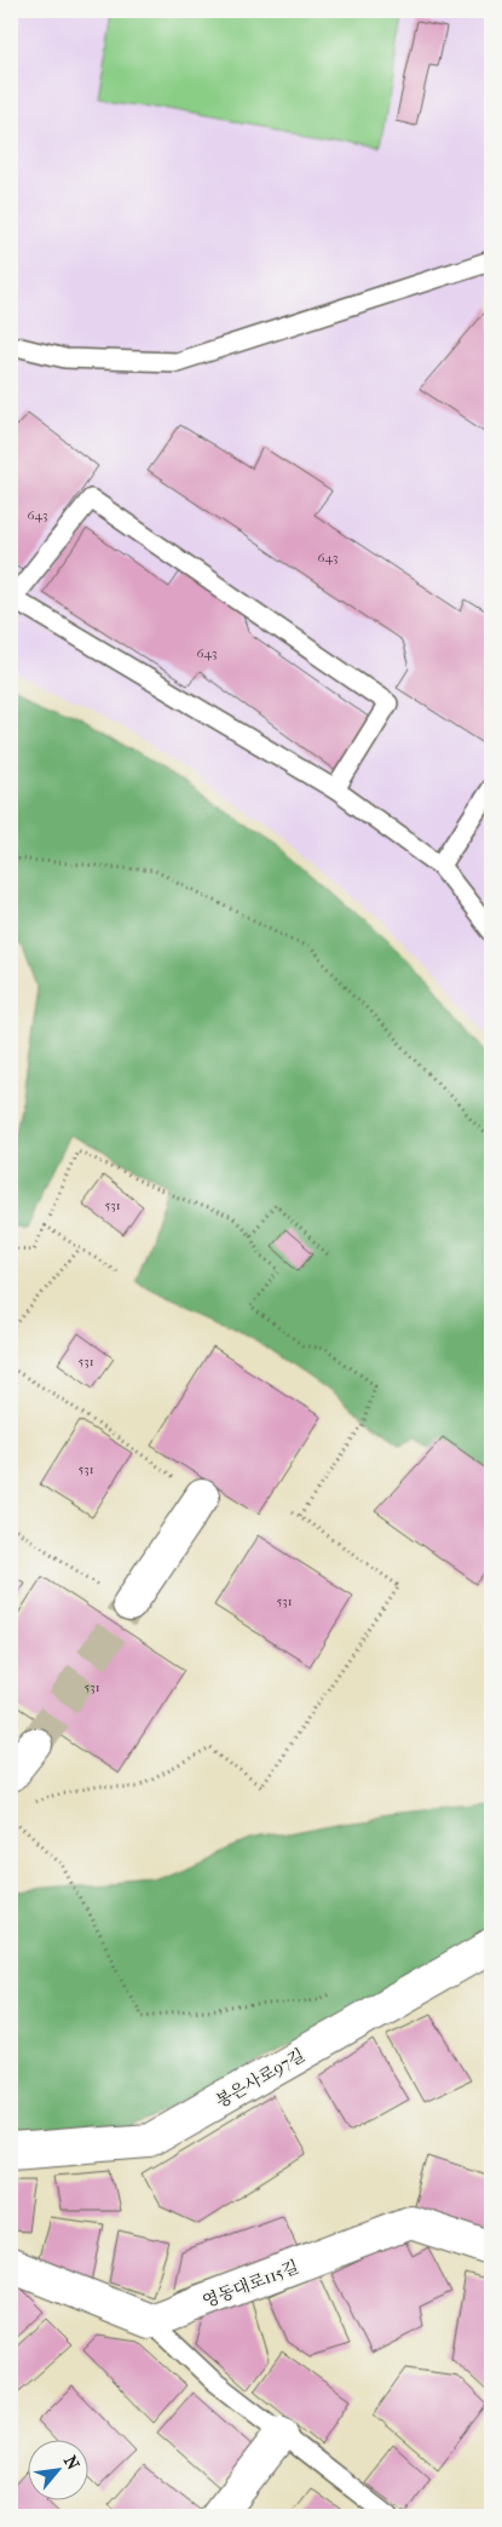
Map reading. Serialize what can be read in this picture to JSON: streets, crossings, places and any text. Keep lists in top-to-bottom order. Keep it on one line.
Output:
{"streets":{"street":["봉은사로97길","영동대로115길"]},"house_numbers":["643","643","643","531","531","531","531","531"],"north":"top right"}
